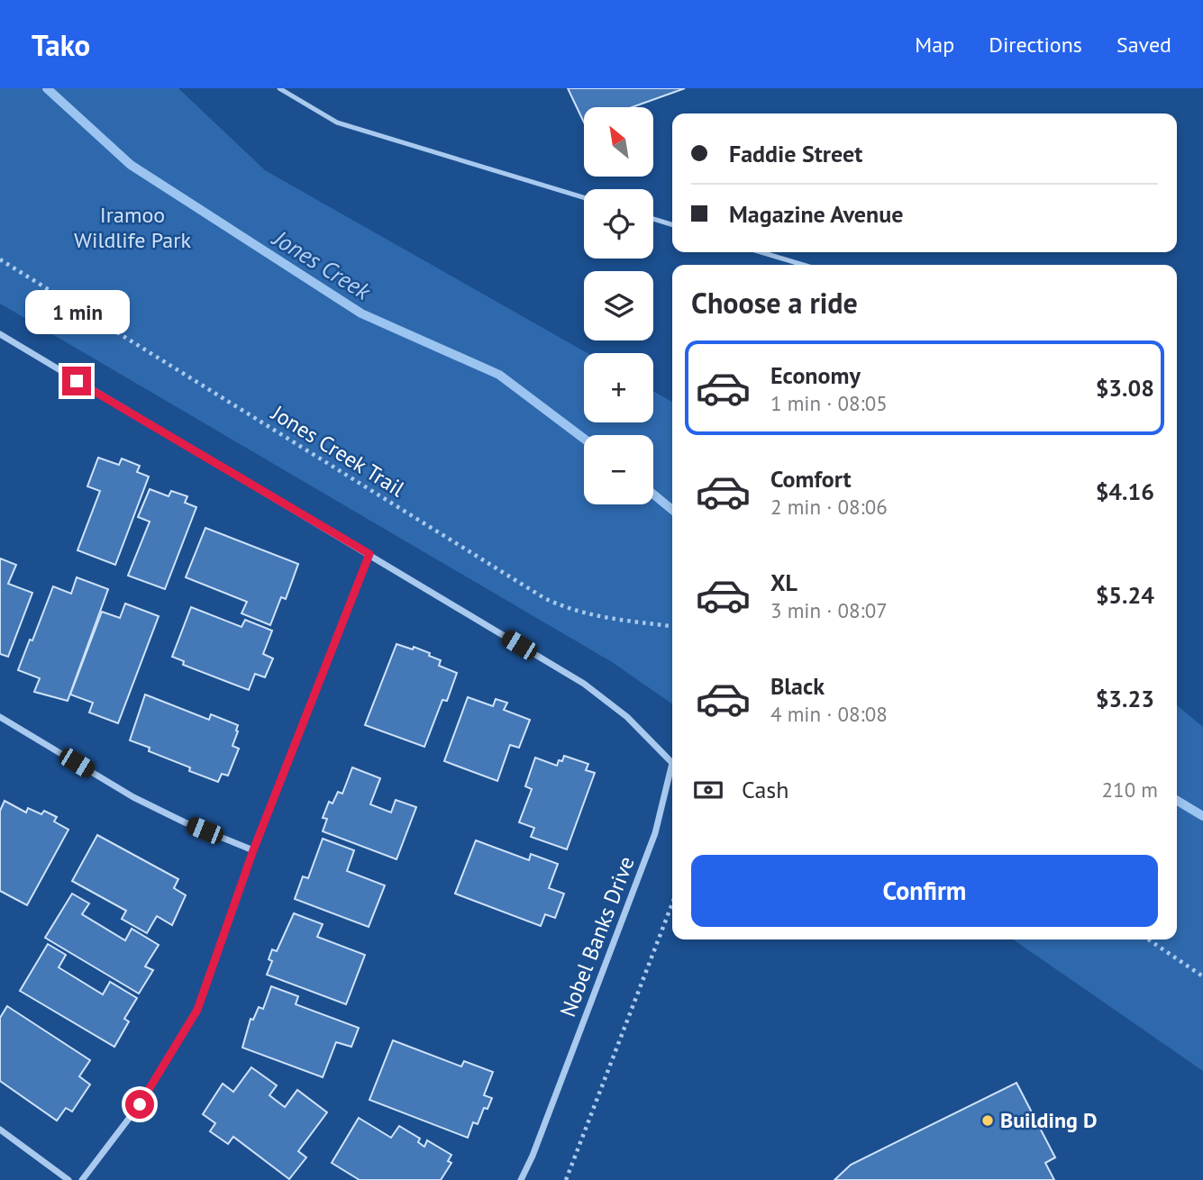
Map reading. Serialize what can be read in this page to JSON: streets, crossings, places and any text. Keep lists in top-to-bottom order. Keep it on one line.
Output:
{"streets":{"street":["Nobel Banks Drive"],"path":["Jones Creek Trail"]},"water":["Jones Creek"],"parks":["Iramoo Wildlife Park"],"places":["Building D"],"north":"top left","page":{"header":"Tako","nav":["Map","Directions","Saved"],"map_buttons":["+","−"],"banner":["Faddie Street","Magazine Avenue"],"heading":"Choose a ride","bubble":"1 min","list":[{"name":"Economy","note":"1 min · 08:05","value":"$3.08"},{"name":"Comfort","note":"2 min · 08:06","value":"$4.16"},{"name":"XL","note":"3 min · 08:07","value":"$5.24"},{"name":"Black","note":"4 min · 08:08","value":"$3.23"}],"pay":["Cash","210 m"],"buttons":"Confirm"}}
